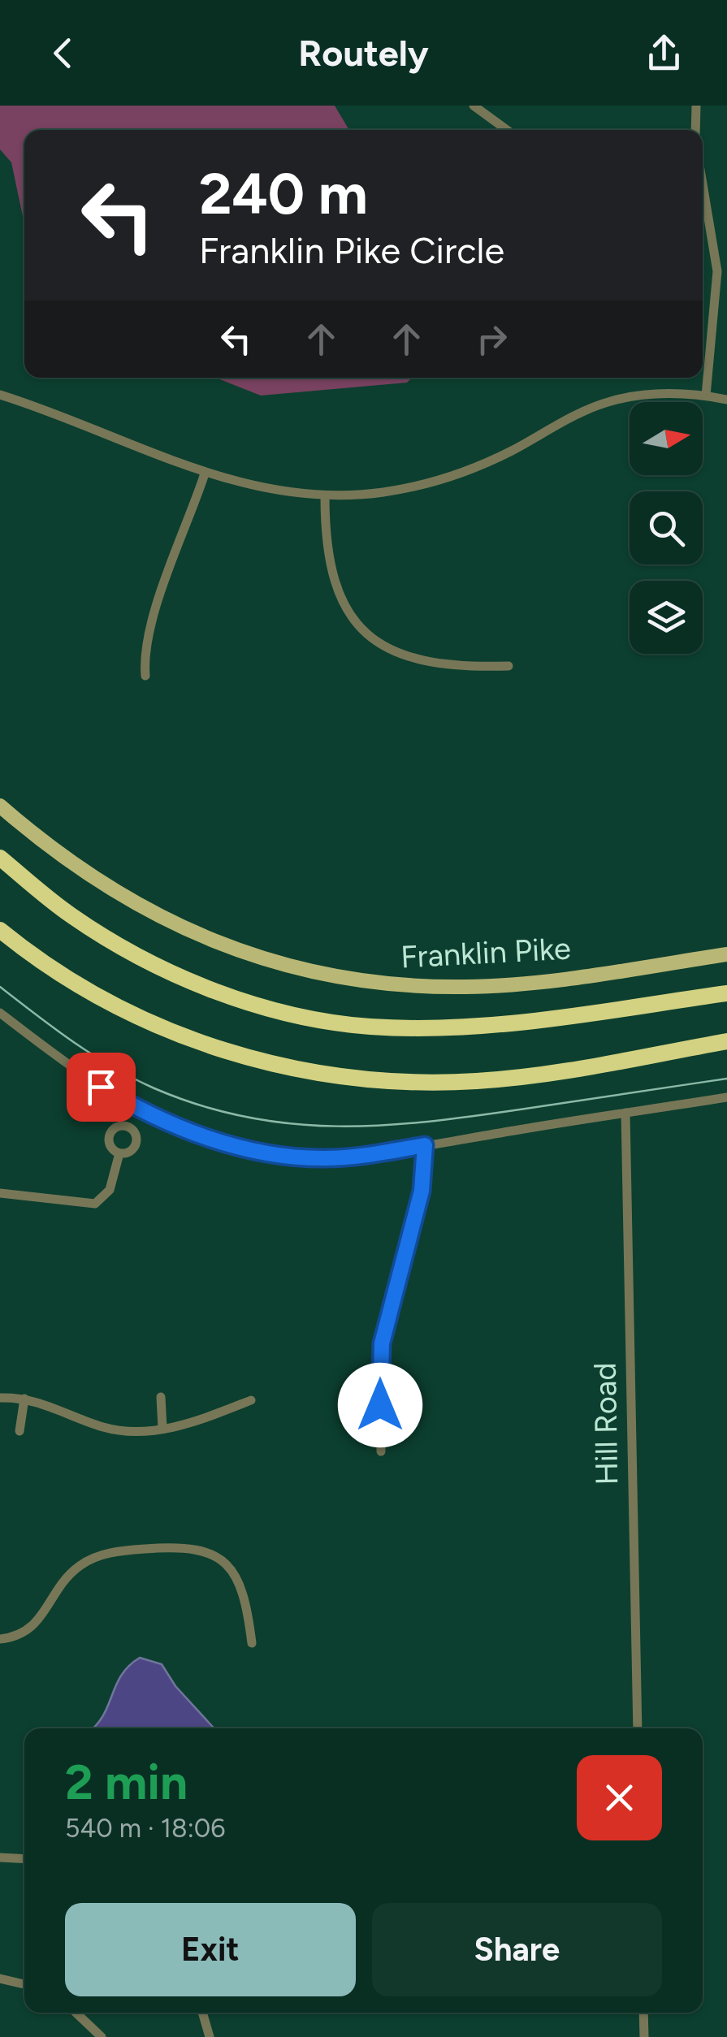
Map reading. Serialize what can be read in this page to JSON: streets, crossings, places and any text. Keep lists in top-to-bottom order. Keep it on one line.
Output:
{"streets":{"main road":["Franklin Pike"],"street":["Hill Road"]},"north":"right","page":{"header":"Routely","turn":["240 m","Franklin Pike Circle"],"heading":["2 min","540 m · 18:06"],"buttons":["Exit","Share"]}}
